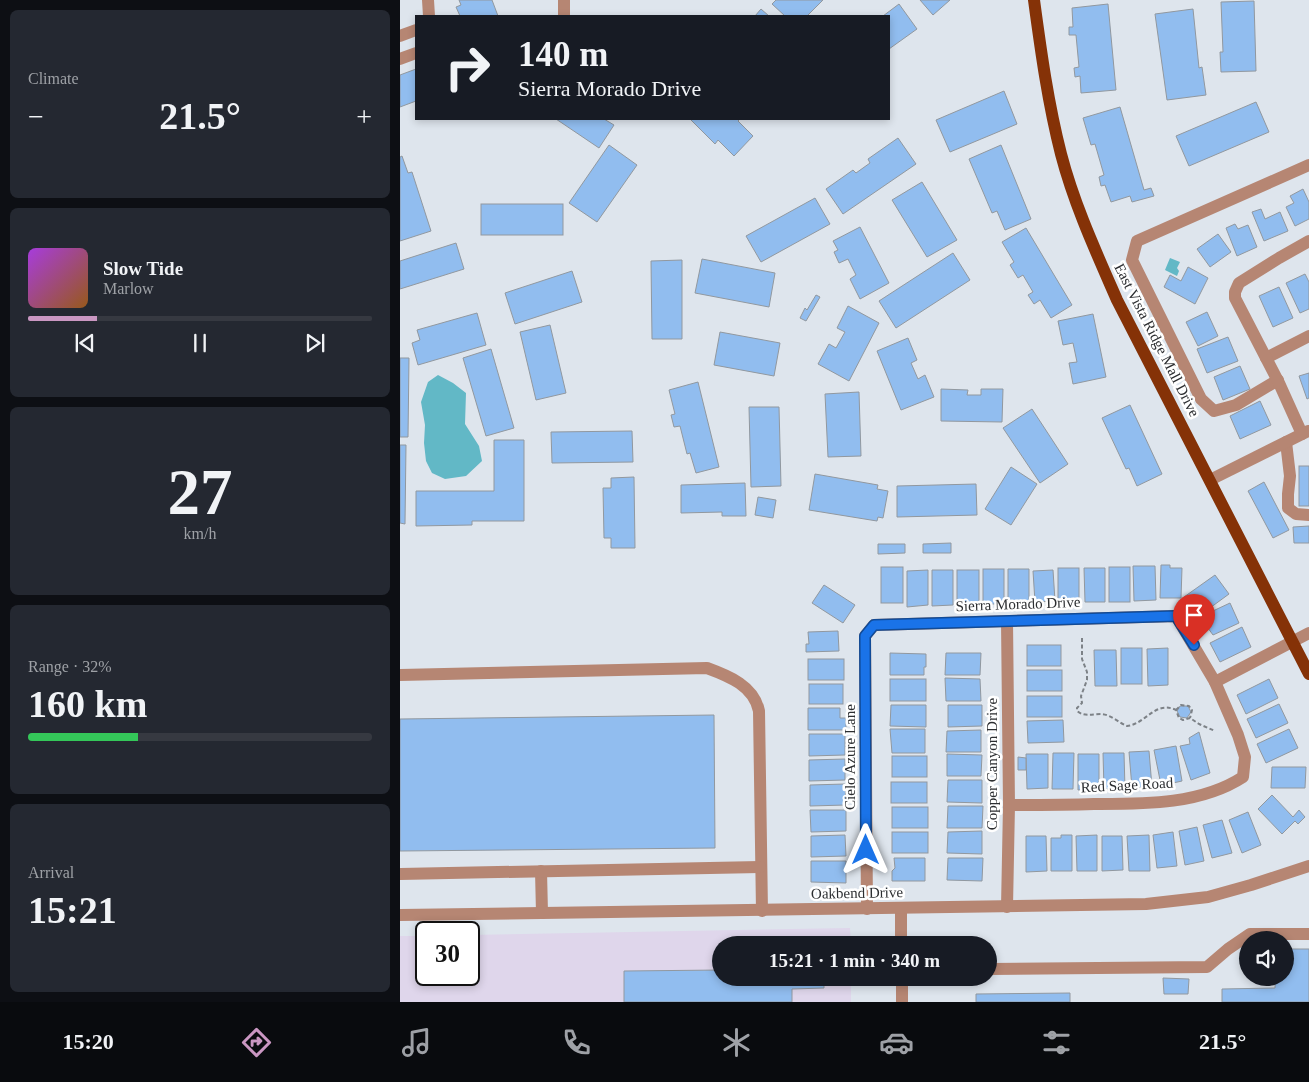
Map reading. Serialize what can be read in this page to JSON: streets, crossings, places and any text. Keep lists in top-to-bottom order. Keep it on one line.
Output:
{"streets":{"main road":["East Vista Ridge Mall Drive"],"street":["Sierra Morado Drive","Cielo Azure Lane","Copper Canyon Drive","Red Sage Road","Oakbend Drive"]},"crossings":[["Sierra Morado Drive","Cielo Azure Lane"],["Sierra Morado Drive","Copper Canyon Drive"],["Sierra Morado Drive","Red Sage Road"],["Cielo Azure Lane","Oakbend Drive"],["Copper Canyon Drive","Red Sage Road"],["Copper Canyon Drive","Oakbend Drive"]],"page":{"tile":["Climate",["27","km/h"],["Range · 32%","160 km"],["Arrival","15:21"]],"turn":["140 m","Sierra Morado Drive"],"heat":["−","21.5°","+"],"song":["Slow Tide","Marlow"],"limit":"30","trip":"15:21 · 1 min · 340 m","tabs":["15:20","21.5°"]}}
